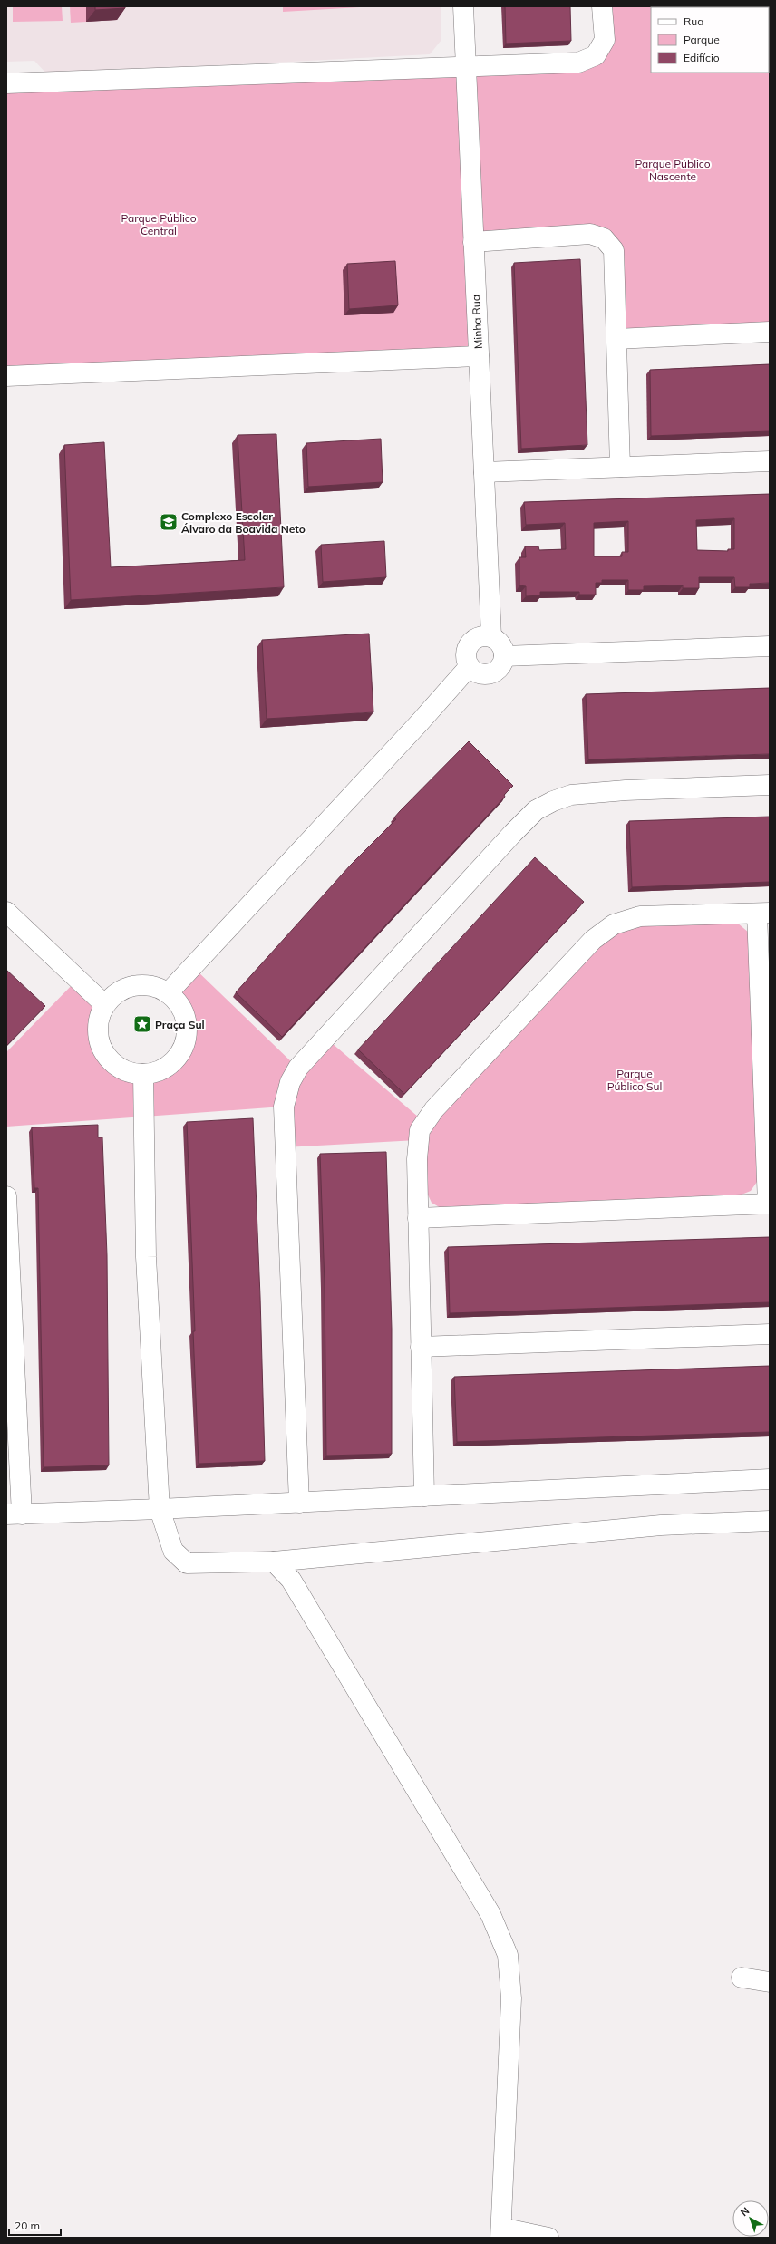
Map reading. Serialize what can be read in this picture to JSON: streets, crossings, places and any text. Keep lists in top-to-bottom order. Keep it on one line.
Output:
{"streets":{"street":["Minha Rua"]},"parks":["Parque Público Nascente","Parque Público Central","Parque Público Sul"],"places":{"school or university":["Complexo Escolar Álvaro da Boavida Neto"],"place":["Praça Sul"]},"legend":["Rua","Parque","Edifício"],"scale_bar":"20 m","north":"top left"}
